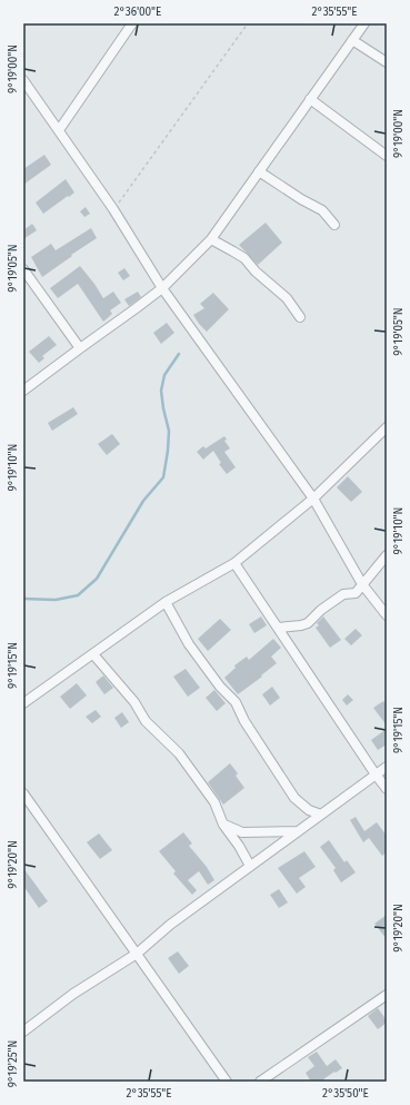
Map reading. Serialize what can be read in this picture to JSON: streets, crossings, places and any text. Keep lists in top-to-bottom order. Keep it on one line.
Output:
{"coordinates":["2°36'00\"E","2°35'55\"E","9°19'00\"N","9°19'05\"N","9°19'10\"N","9°19'15\"N","9°19'20\"N","9°19'25\"N","2°35'50\"E"]}
